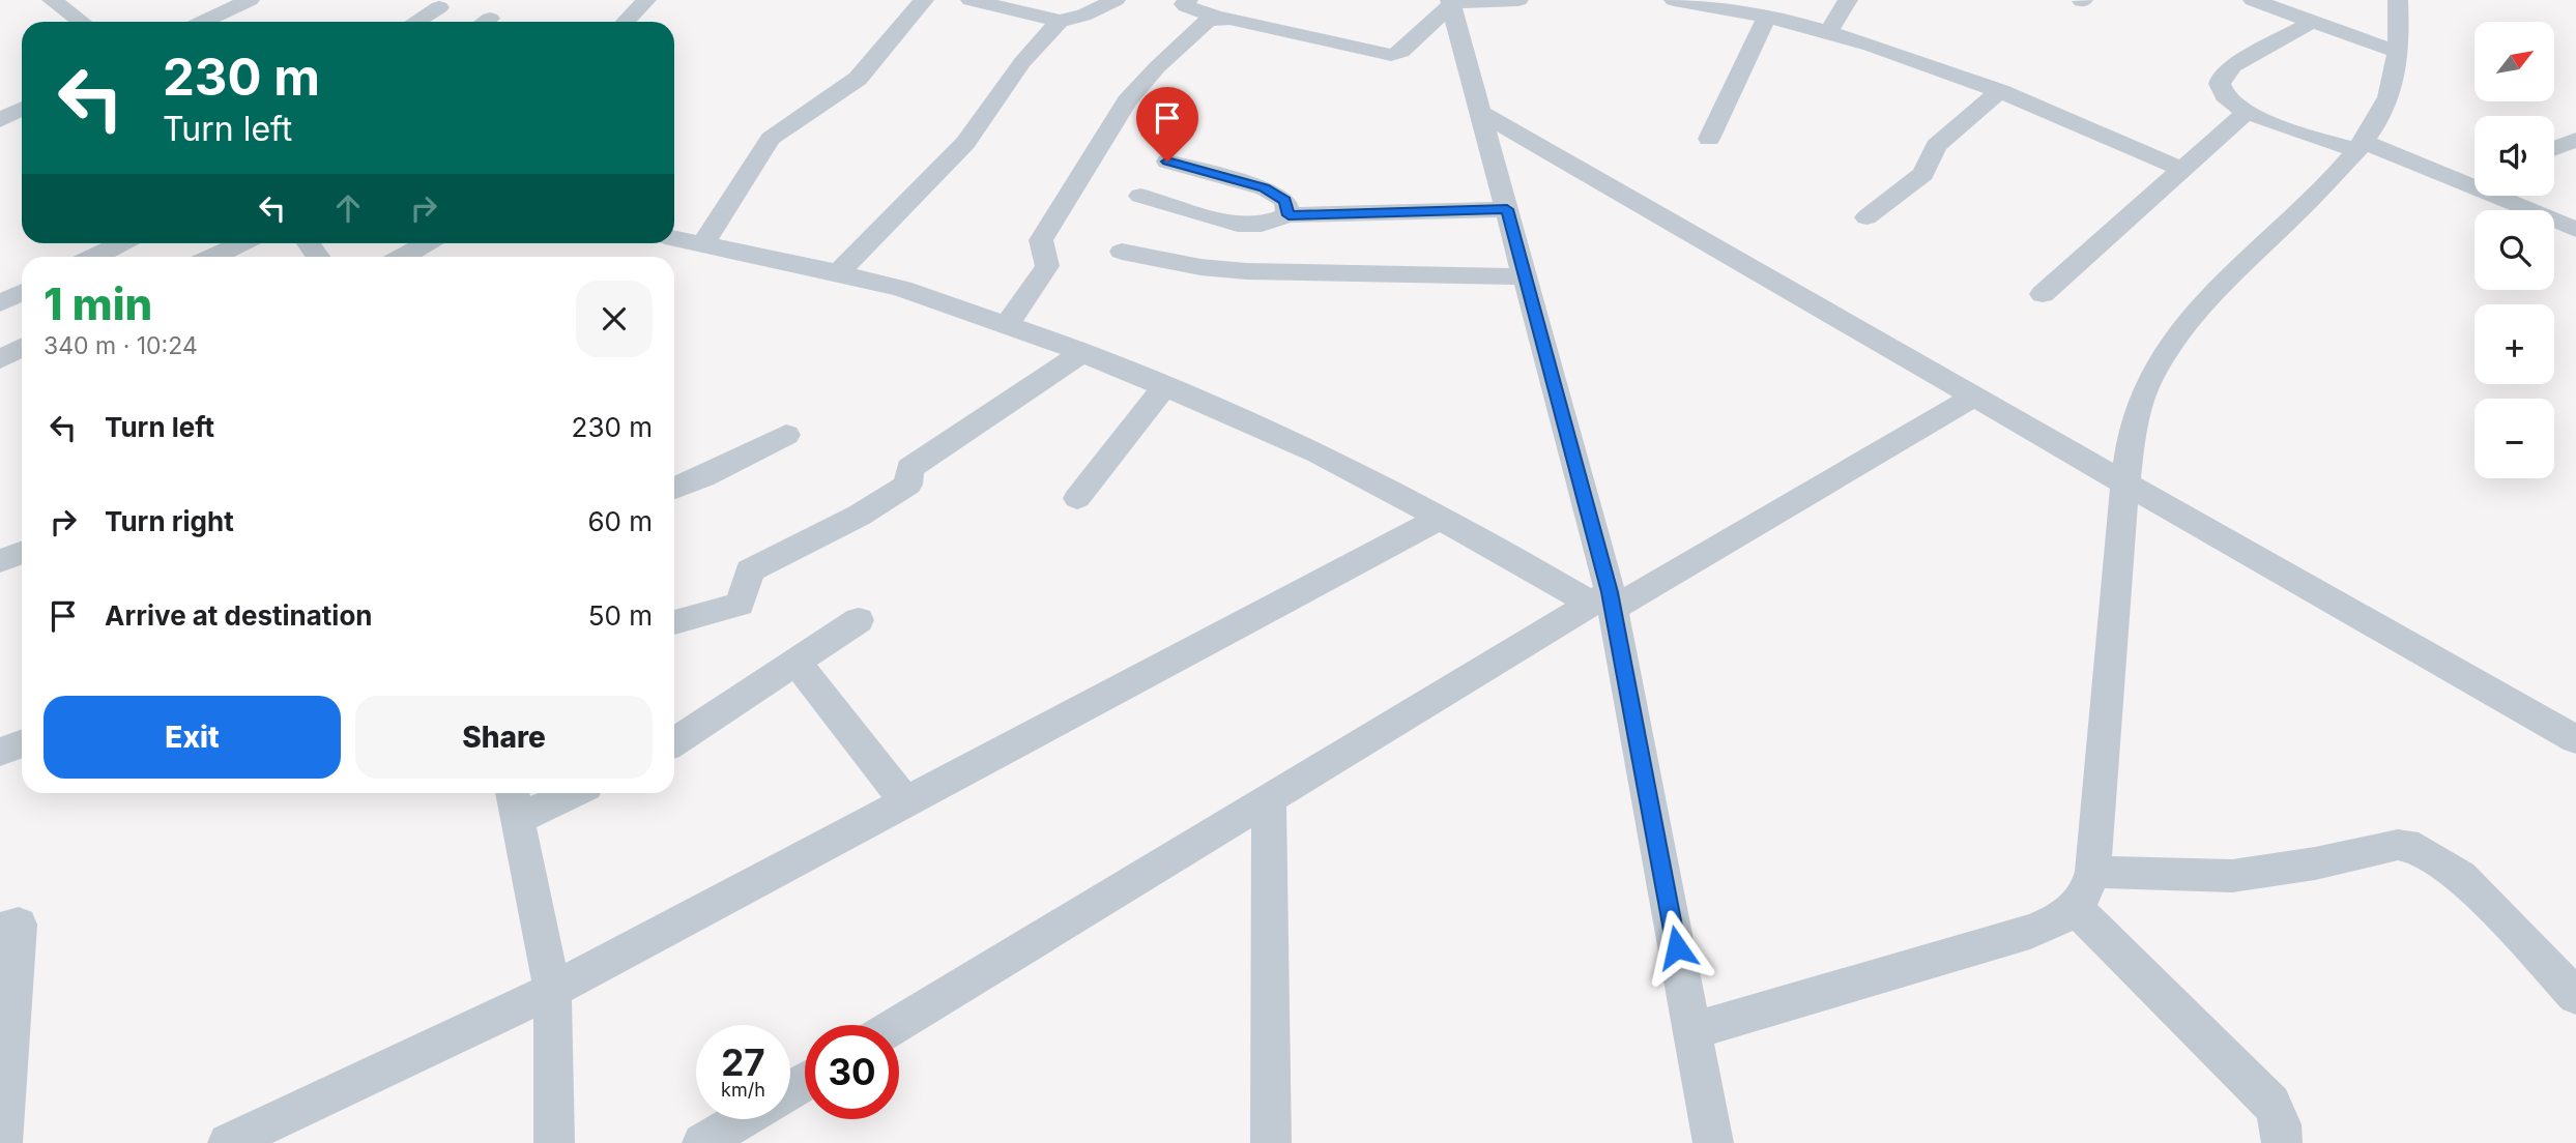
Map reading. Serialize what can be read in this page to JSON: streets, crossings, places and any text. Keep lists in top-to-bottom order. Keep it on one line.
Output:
{"north":"top right","page":{"map_buttons":["+","−"],"turn":["230 m","Turn left"],"heading":["1 min","340 m · 10:24"],"list":[{"name":"Turn left","value":"230 m"},{"name":"Turn right","value":"60 m"},{"name":"Arrive at destination","value":"50 m"}],"buttons":["Exit","Share"],"speed":"27 km/h","limit":"30"}}
